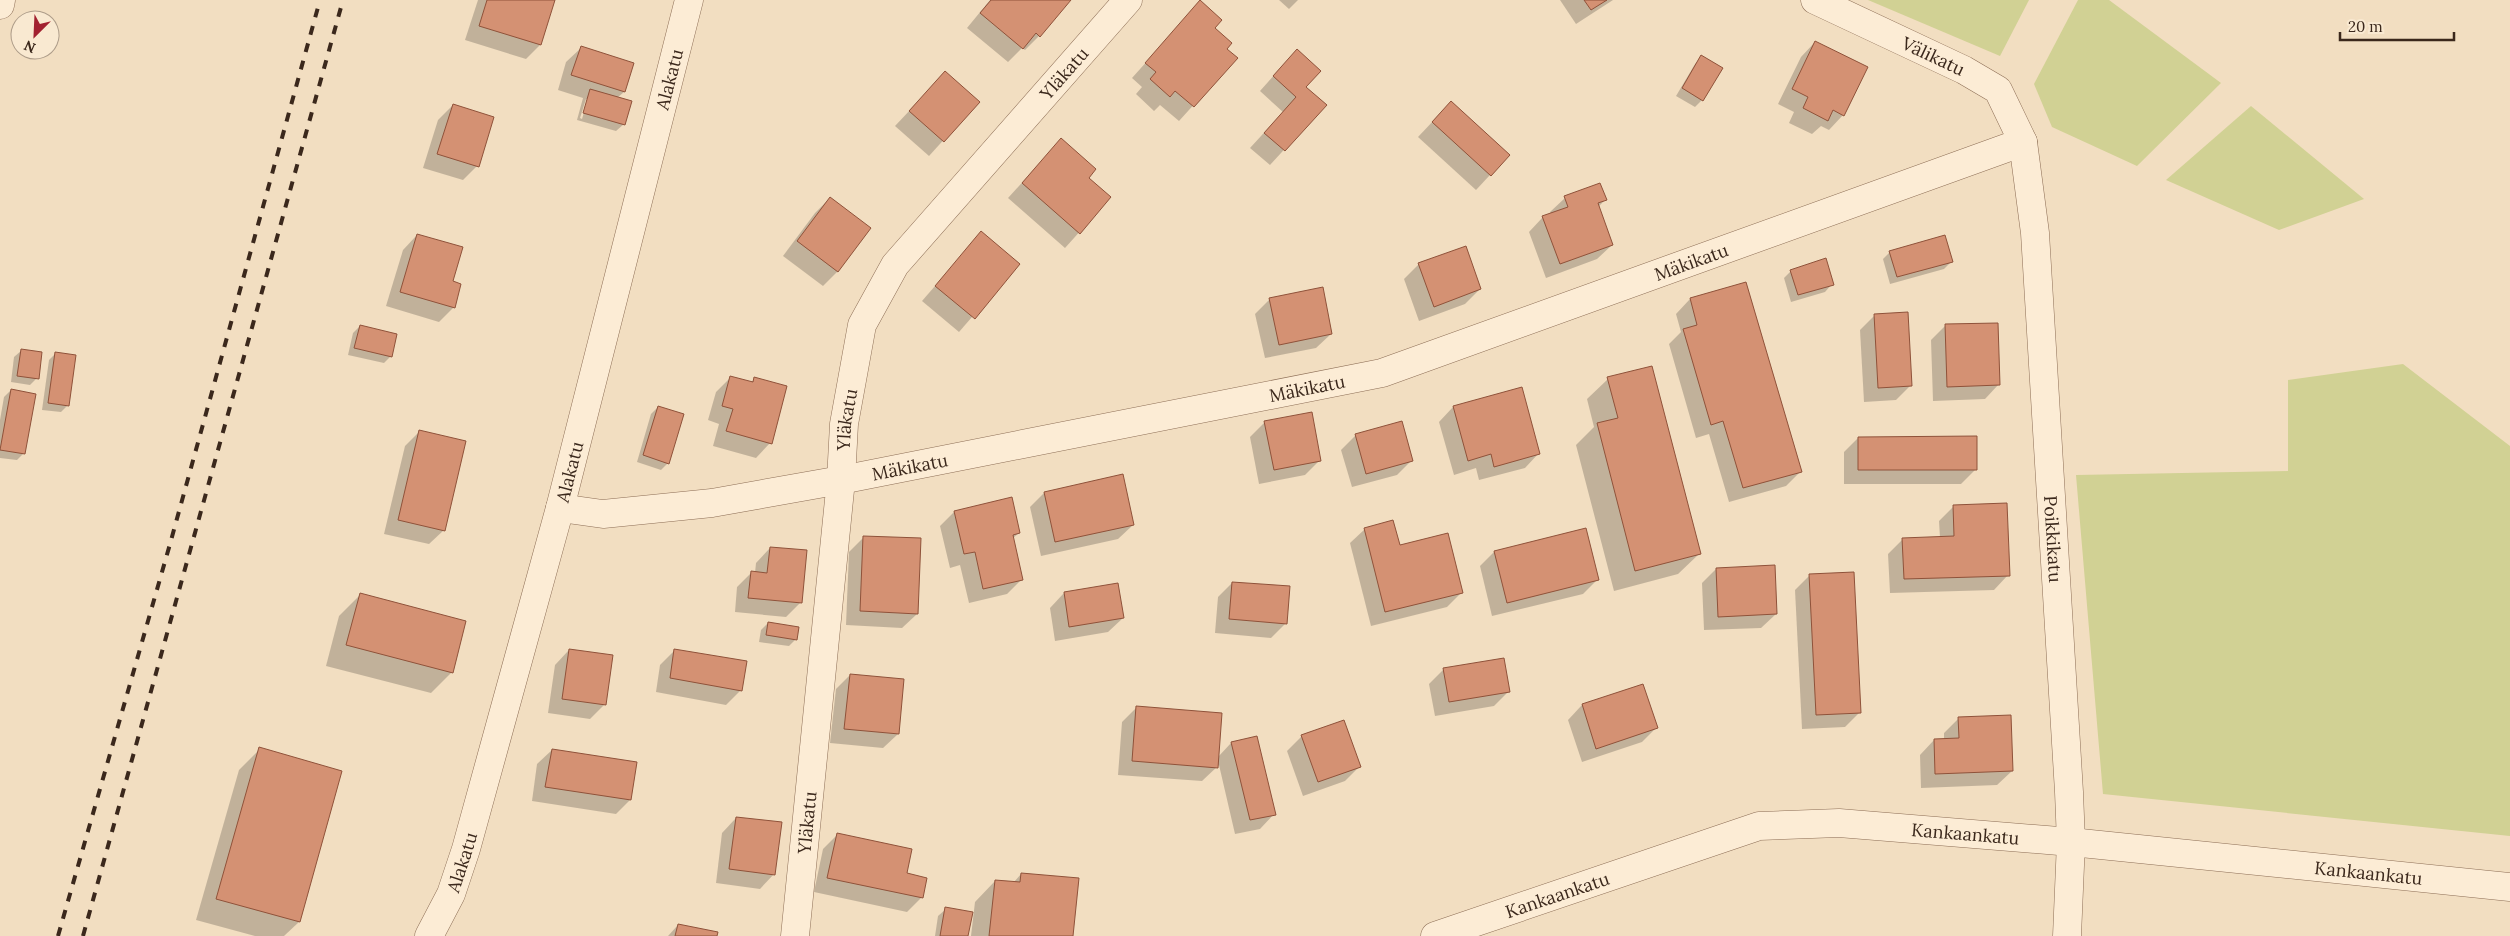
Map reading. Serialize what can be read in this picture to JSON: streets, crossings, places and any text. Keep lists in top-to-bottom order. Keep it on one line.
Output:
{"streets":{"street":["Välikatu","Yläkatu","Alakatu","Mäkikatu","Poikkikatu","Kankaankatu"]},"crossings":[["Välikatu","Mäkikatu"],["Välikatu","Poikkikatu"],["Yläkatu","Mäkikatu"],["Alakatu","Mäkikatu"],["Mäkikatu","Poikkikatu"],["Poikkikatu","Kankaankatu"]],"scale_bar":"20 m","north":"bottom left"}
